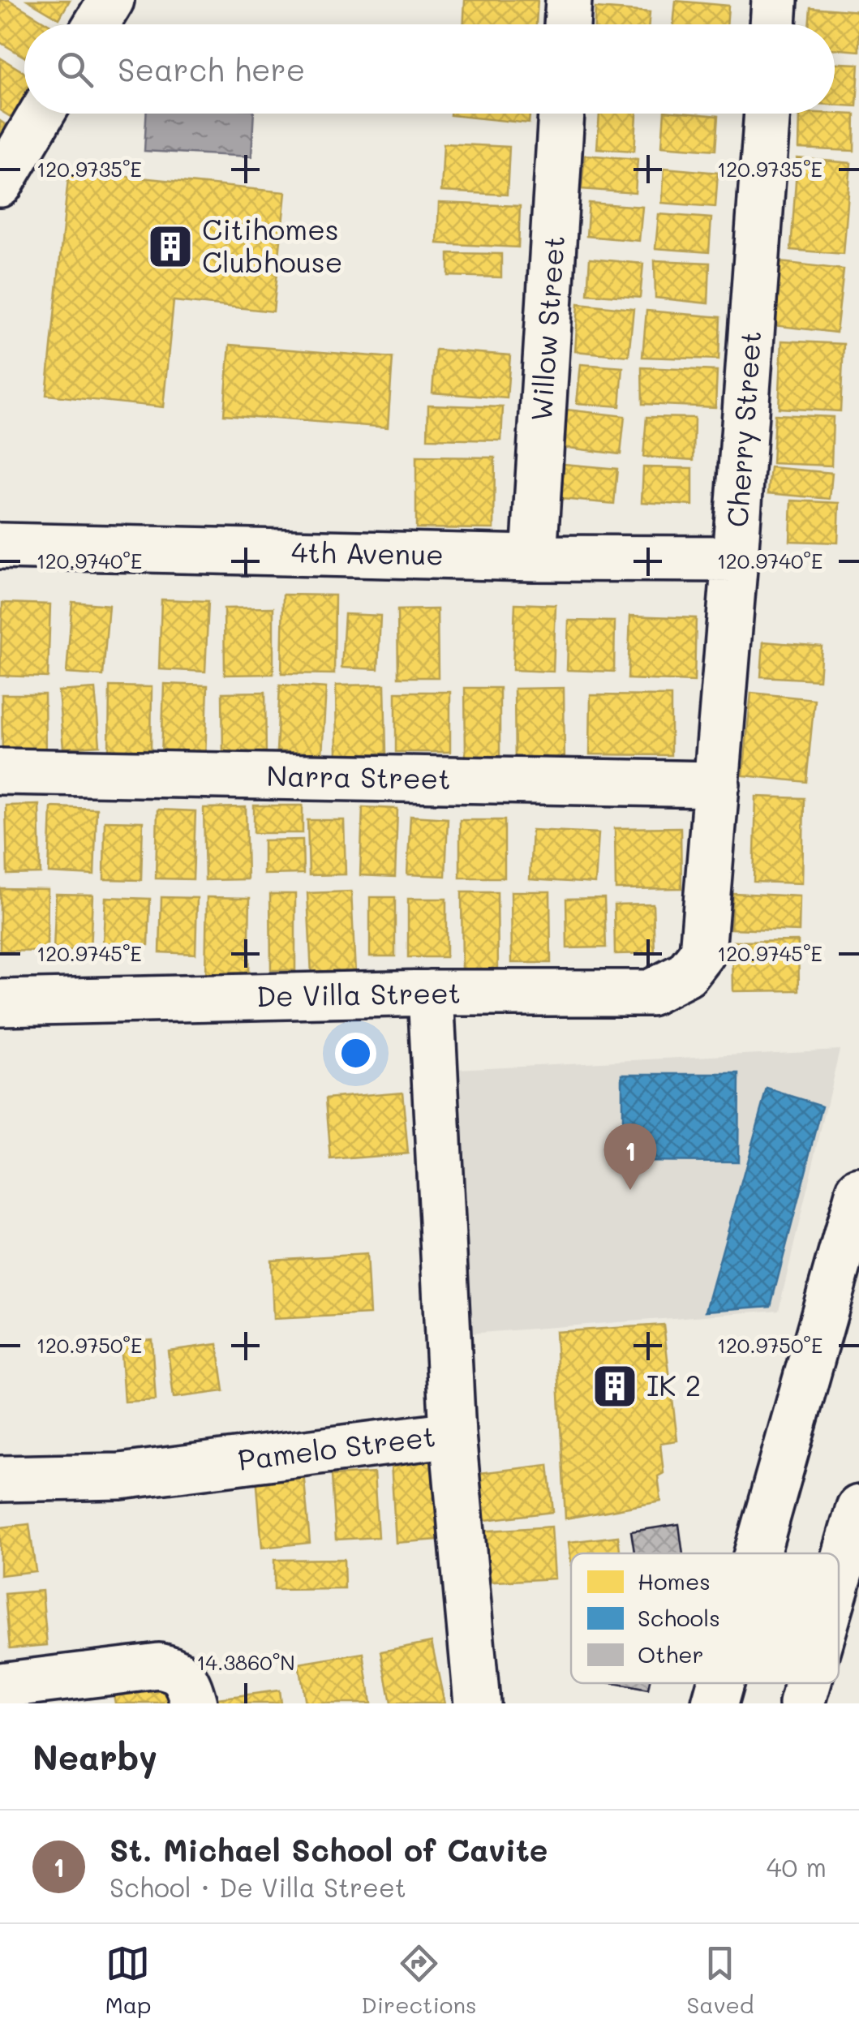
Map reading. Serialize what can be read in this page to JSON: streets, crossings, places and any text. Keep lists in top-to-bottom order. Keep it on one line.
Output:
{"streets":{"street":["Willow Street","Cherry Street","4th Avenue","Narra Street","De Villa Street","Pamelo Street"]},"crossings":[["Willow Street","4th Avenue"],["Cherry Street","4th Avenue"],["Cherry Street","Narra Street"],["Cherry Street","De Villa Street"]],"places":{"building":["Citihomes Clubhouse","IK 2"]},"legend":["Homes","Schools","Other"],"page":{"search":"Search here","pins":"1","heading":"Nearby","list":[{"mark":"1","name":"St. Michael School of Cavite","note":"School · De Villa Street","value":"40 m"}],"nav":["Map","Directions","Saved"]},"coordinates":["120.9735°E","120.9740°E","120.9745°E","120.9750°E","14.3860°N"]}
